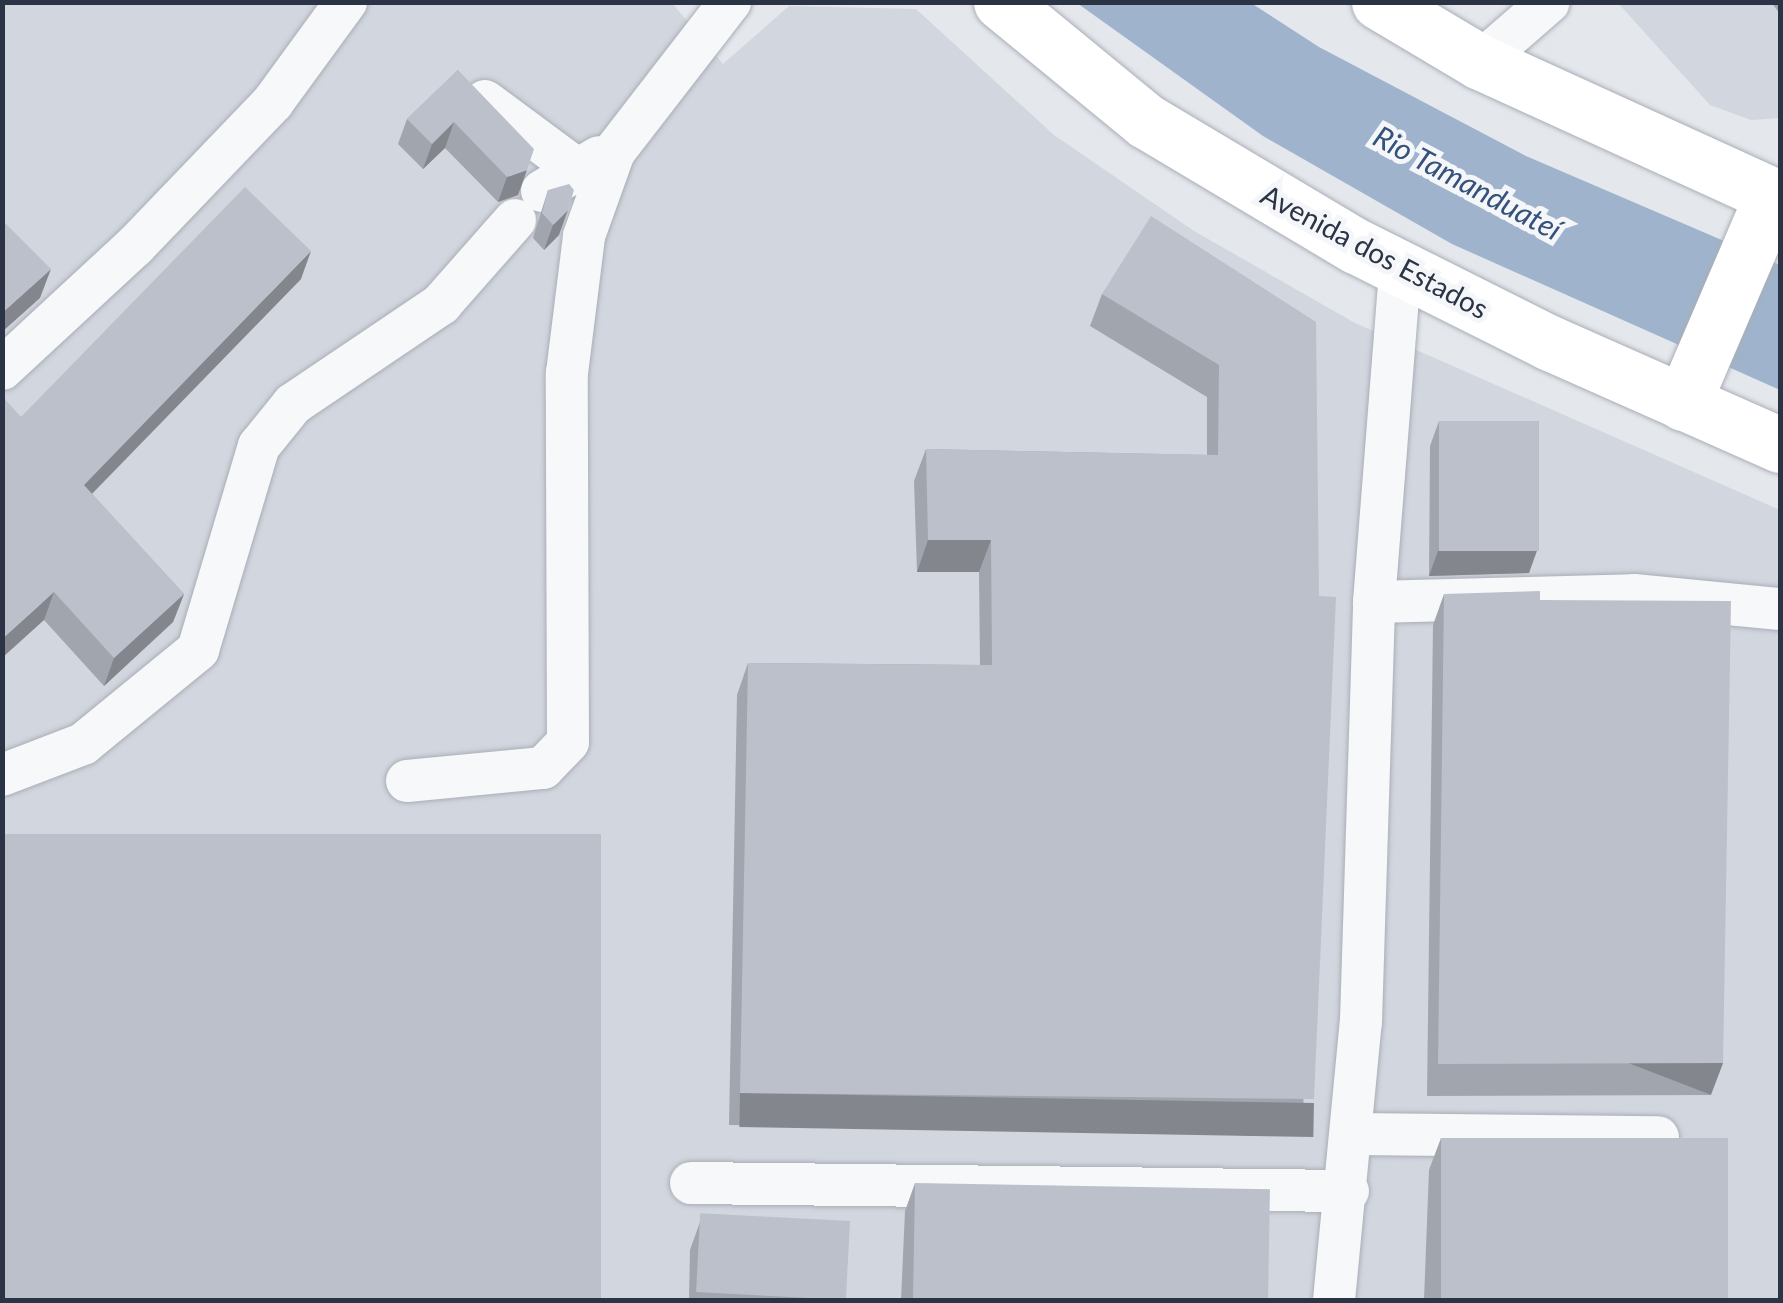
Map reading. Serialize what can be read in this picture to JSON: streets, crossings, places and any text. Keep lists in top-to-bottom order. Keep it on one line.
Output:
{"streets":{"highway":["Avenida dos Estados"]},"water":["Rio Tamanduateí"]}
